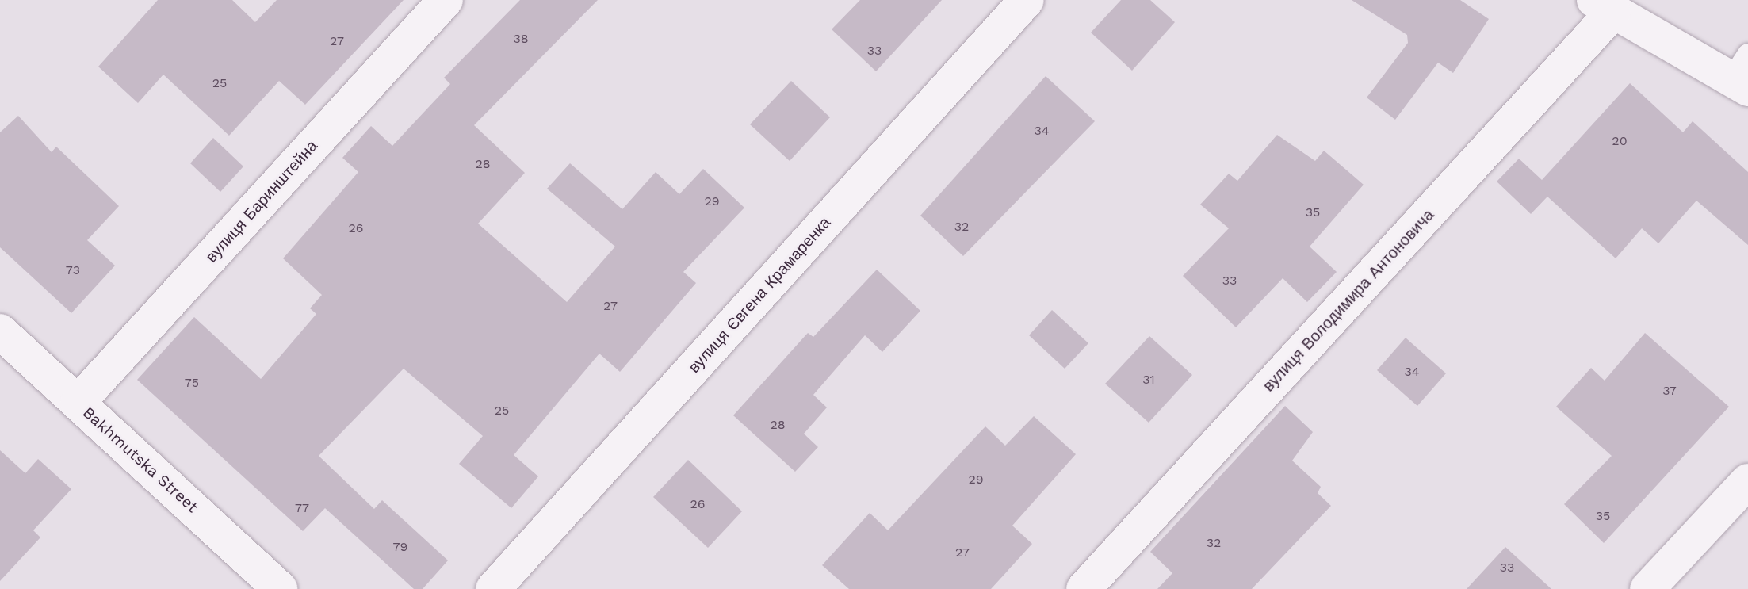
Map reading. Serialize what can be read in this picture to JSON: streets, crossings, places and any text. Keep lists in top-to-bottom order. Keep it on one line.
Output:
{"streets":{"street":["вулиця Баринштейна","вулиця Євгена Крамаренка","вулиця Володимира Антоновича","Bakhmutska Street"]},"crossings":[["вулиця Баринштейна","Bakhmutska Street"]],"house_numbers":["38","27","33","25","34","20","28","29","35","32","26","73","33","27","34","31","75","37","25","28","29","26","77","35","32","79","27","33"]}
